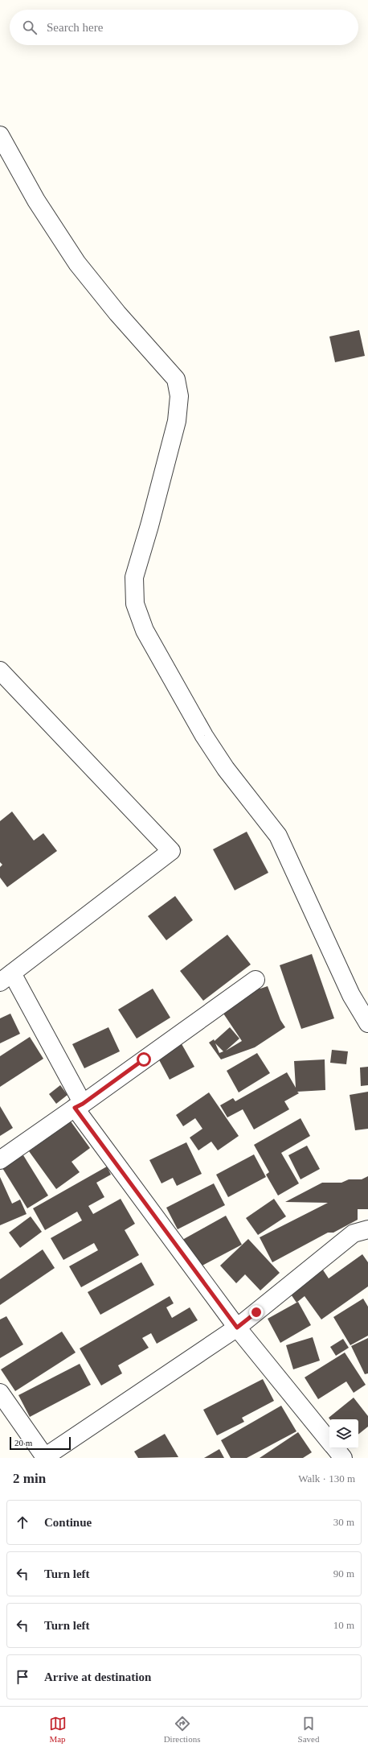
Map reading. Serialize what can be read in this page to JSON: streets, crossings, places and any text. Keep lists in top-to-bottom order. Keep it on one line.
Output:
{"scale_bar":"20 m","page":{"search":"Search here","scale":"20 m","heading":["2 min","Walk · 130 m"],"list":[["Continue","30 m"],["Turn left","90 m"],["Turn left","10 m"],"Arrive at destination"],"nav":["Map","Directions","Saved"]}}
